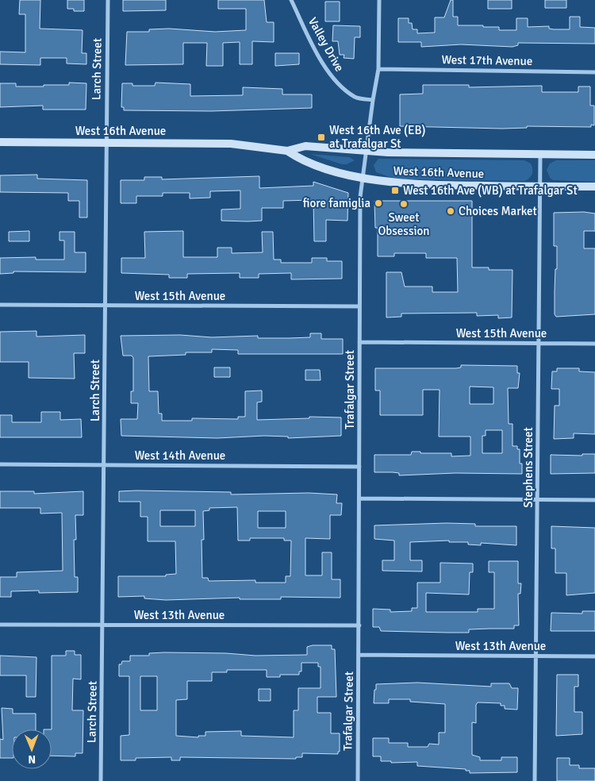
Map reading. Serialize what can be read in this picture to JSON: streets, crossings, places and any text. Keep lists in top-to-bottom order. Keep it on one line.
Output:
{"streets":{"main road":["West 16th Avenue"],"street":["Valley Drive","West 17th Avenue","Larch Street","West 15th Avenue","Trafalgar Street","West 14th Avenue","Stephens Street","West 13th Avenue"]},"crossings":[["Valley Drive","Trafalgar Street"],["West 17th Avenue","Trafalgar Street"],["Larch Street","West 16th Avenue"],["Larch Street","West 15th Avenue"],["Larch Street","West 14th Avenue"],["Larch Street","West 13th Avenue"],["West 16th Avenue","Trafalgar Street"],["West 16th Avenue","Stephens Street"],["West 15th Avenue","Trafalgar Street"],["West 15th Avenue","Stephens Street"],["Trafalgar Street","West 14th Avenue"],["Trafalgar Street","West 13th Avenue"],["Stephens Street","West 13th Avenue"]],"places":{"transit":["West 16th Ave (EB) at Trafalgar St","West 16th Ave (WB) at Trafalgar St"],"other":["fiore famiglia","Sweet Obsession","Choices Market"]},"north":"bottom"}
